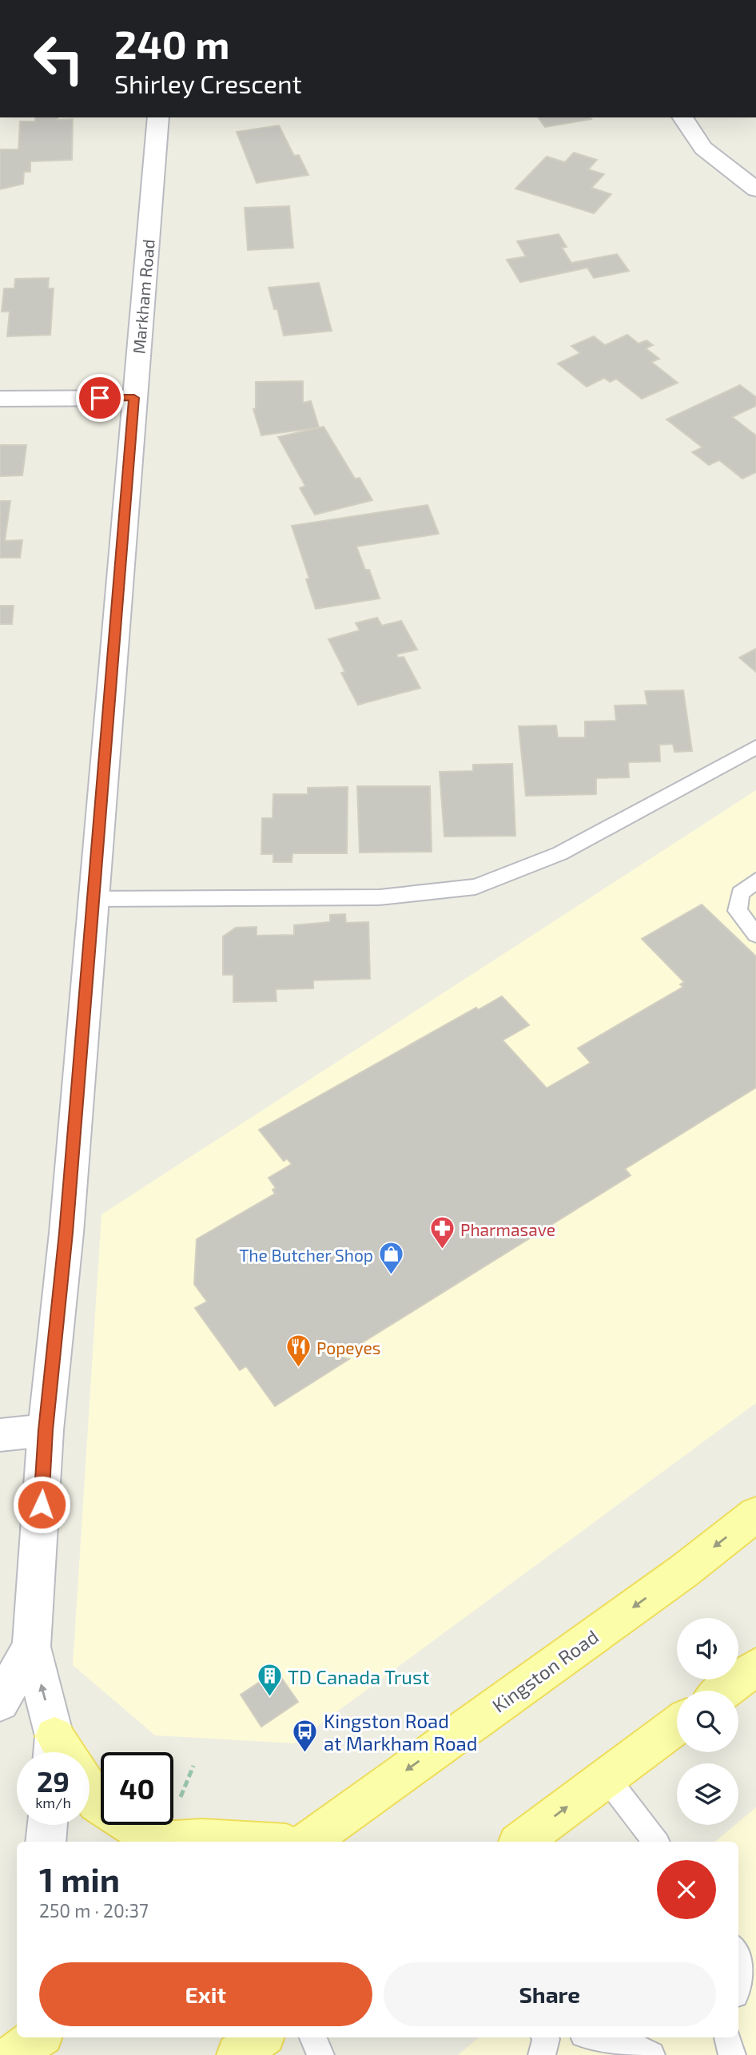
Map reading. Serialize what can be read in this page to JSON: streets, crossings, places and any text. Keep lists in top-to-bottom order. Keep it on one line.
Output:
{"streets":{"main road":["Kingston Road"],"street":["Markham Road"]},"places":{"pharmacy":["Pharmasave"],"shop":["The Butcher Shop"],"restaurant":["Popeyes"],"building":["TD Canada Trust"],"bus stop":["Kingston Road at Markham Road"]},"page":{"turn":["240 m","Shirley Crescent"],"speed":"29 km/h","limit":"40","heading":["1 min","250 m · 20:37"],"buttons":["Exit","Share"]}}
